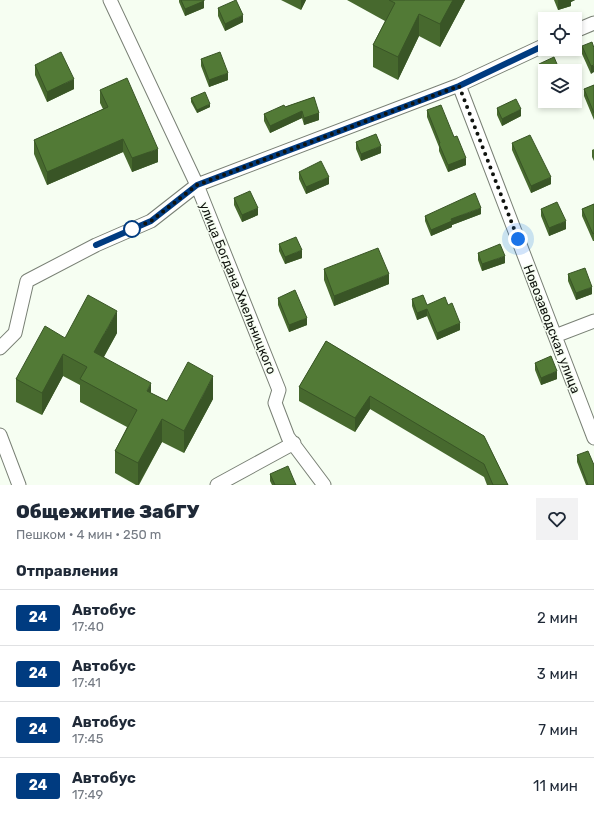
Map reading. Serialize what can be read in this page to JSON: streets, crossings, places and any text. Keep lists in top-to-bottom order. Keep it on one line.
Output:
{"streets":{"street":["улица Богдана Хмельницкого","Новозаводская улица"]},"lines":["bus line 24"],"page":{"heading":[["Общежитие ЗабГУ","Пешком · 4 мин · 250 m"],"Отправления"],"list":[{"mark":"24","name":"Автобус","note":"17:40","value":"2 мин"},{"mark":"24","name":"Автобус","note":"17:41","value":"3 мин"},{"mark":"24","name":"Автобус","note":"17:45","value":"7 мин"},{"mark":"24","name":"Автобус","note":"17:49","value":"11 мин"}]}}
